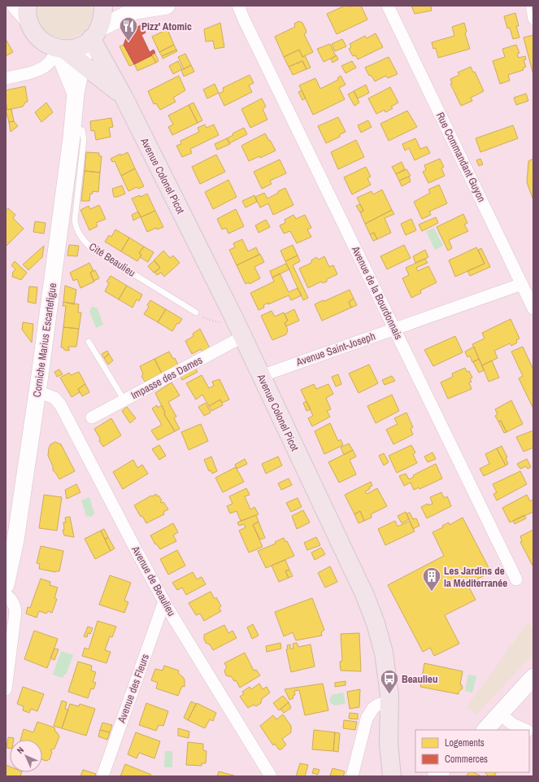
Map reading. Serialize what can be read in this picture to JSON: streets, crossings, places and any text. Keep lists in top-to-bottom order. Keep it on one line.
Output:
{"streets":{"main road":["Avenue Colonel Picot","Corniche Marius Escartefigue"],"street":["Rue Commandant Guyon","Avenue de la Bourdonnais","Avenue Saint-Joseph","Impasse des Dames","Avenue de Beaulieu","Avenue des Fleurs"],"lane":["Cité Beaulieu"]},"crossings":[["Rue Commandant Guyon","Avenue Saint-Joseph"],["Avenue Colonel Picot","Corniche Marius Escartefigue"],["Avenue Colonel Picot","Avenue Saint-Joseph"],["Avenue Colonel Picot","Impasse des Dames"],["Cité Beaulieu","Corniche Marius Escartefigue"],["Avenue de la Bourdonnais","Avenue Saint-Joseph"],["Corniche Marius Escartefigue","Avenue de Beaulieu"],["Avenue de Beaulieu","Avenue des Fleurs"]],"places":{"restaurant":["Pizz' Atomic"],"building":["Les Jardins de la Méditerranée"],"bus stop":["Beaulieu"]},"legend":["Logements","Commerces"],"north":"top left"}
